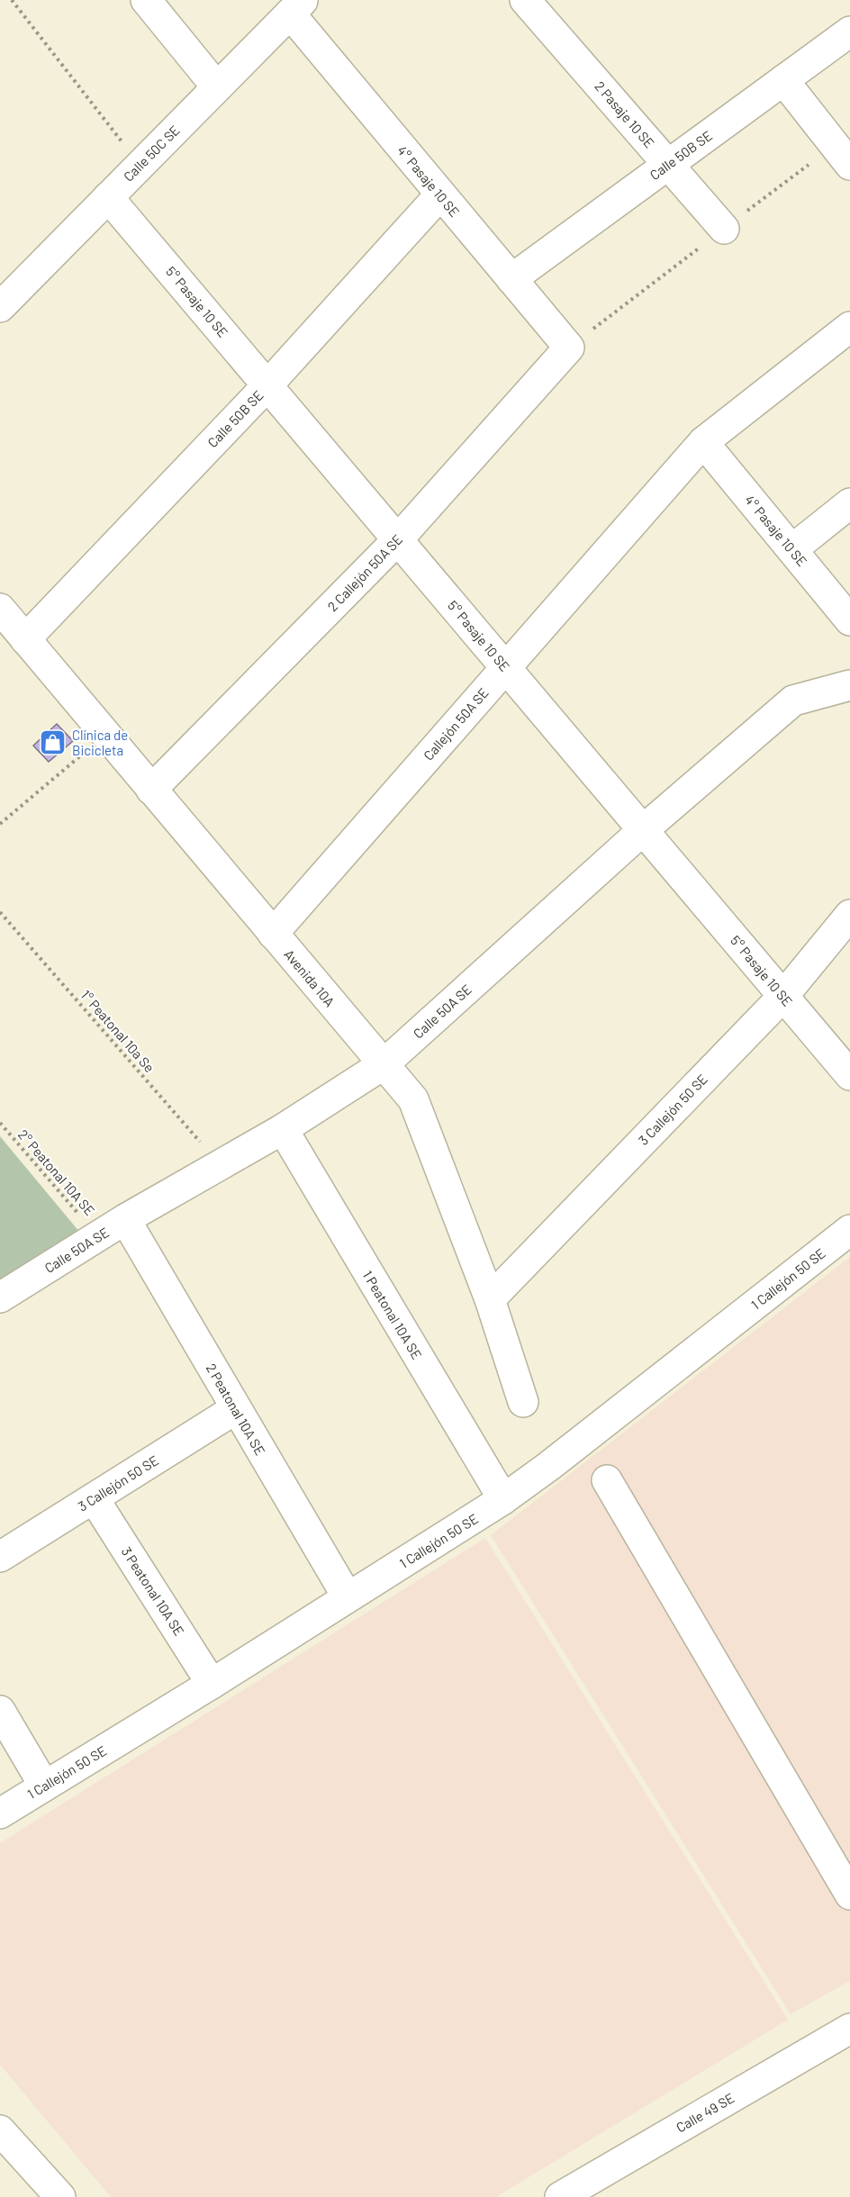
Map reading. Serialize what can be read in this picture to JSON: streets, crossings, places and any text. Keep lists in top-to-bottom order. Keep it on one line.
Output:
{"streets":{"street":["2 Pasaje 10 SE","Calle 50C SE","Calle 50B SE","4° Pasaje 10 SE","5° Pasaje 10 SE","2 Callejón 50A SE","Callejón 50A SE","Avenida 10A","Calle 50A SE","3 Callejón 50 SE","1 Callejón 50 SE","1 Peatonal 10A SE","2 Peatonal 10A SE","3 Peatonal 10A SE","Calle 49 SE"],"path":["1° Peatonal 10a Se","2° Peatonal 10A SE"]},"crossings":[["2 Pasaje 10 SE","Calle 50B SE"],["Calle 50C SE","4° Pasaje 10 SE"],["Calle 50C SE","5° Pasaje 10 SE"],["Calle 50B SE","4° Pasaje 10 SE"],["Calle 50B SE","5° Pasaje 10 SE"],["Calle 50B SE","Avenida 10A"],["4° Pasaje 10 SE","2 Callejón 50A SE"],["4° Pasaje 10 SE","Callejón 50A SE"],["5° Pasaje 10 SE","2 Callejón 50A SE"],["5° Pasaje 10 SE","Callejón 50A SE"],["5° Pasaje 10 SE","Calle 50A SE"],["5° Pasaje 10 SE","3 Callejón 50 SE"],["2 Callejón 50A SE","Avenida 10A"],["Callejón 50A SE","Avenida 10A"],["Avenida 10A","Calle 50A SE"],["Avenida 10A","3 Callejón 50 SE"],["Calle 50A SE","1° Peatonal 10a Se"],["Calle 50A SE","2° Peatonal 10A SE"],["Calle 50A SE","1 Peatonal 10A SE"],["Calle 50A SE","2 Peatonal 10A SE"],["3 Callejón 50 SE","2 Peatonal 10A SE"],["3 Callejón 50 SE","3 Peatonal 10A SE"],["1 Callejón 50 SE","1 Peatonal 10A SE"],["1 Callejón 50 SE","2 Peatonal 10A SE"],["1 Callejón 50 SE","3 Peatonal 10A SE"]],"places":{"shop":["Clínica de Bicicleta"]}}
